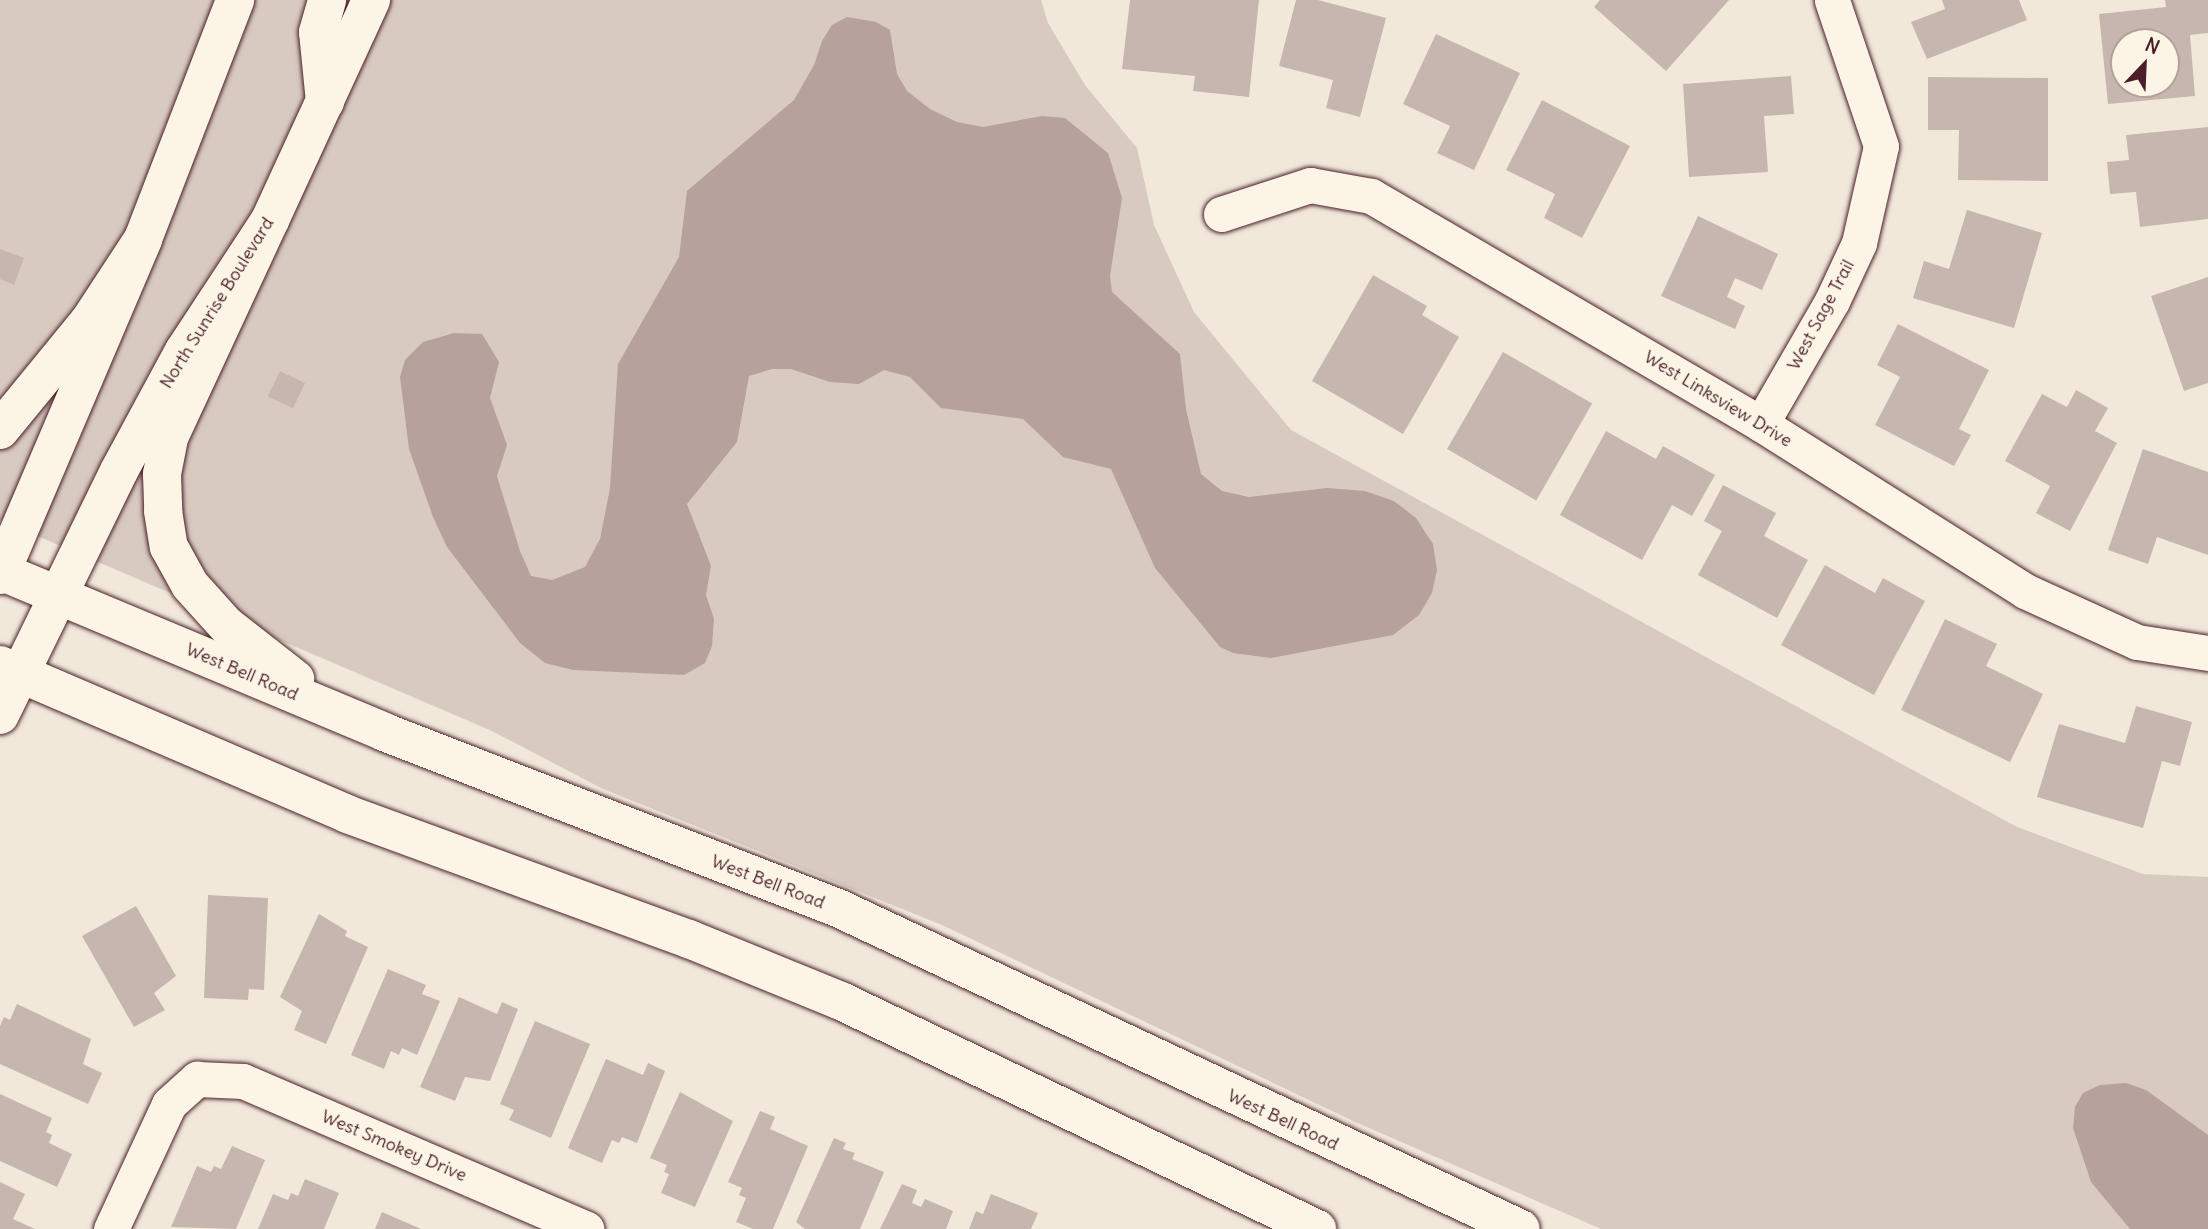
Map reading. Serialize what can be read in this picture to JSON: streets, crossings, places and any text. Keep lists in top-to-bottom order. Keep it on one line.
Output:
{"streets":{"main road":["North Sunrise Boulevard","West Bell Road"],"street":["West Sage Trail","West Linksview Drive","West Smokey Drive"]},"crossings":[["North Sunrise Boulevard","West Bell Road"],["West Sage Trail","West Linksview Drive"]],"north":"top right"}
